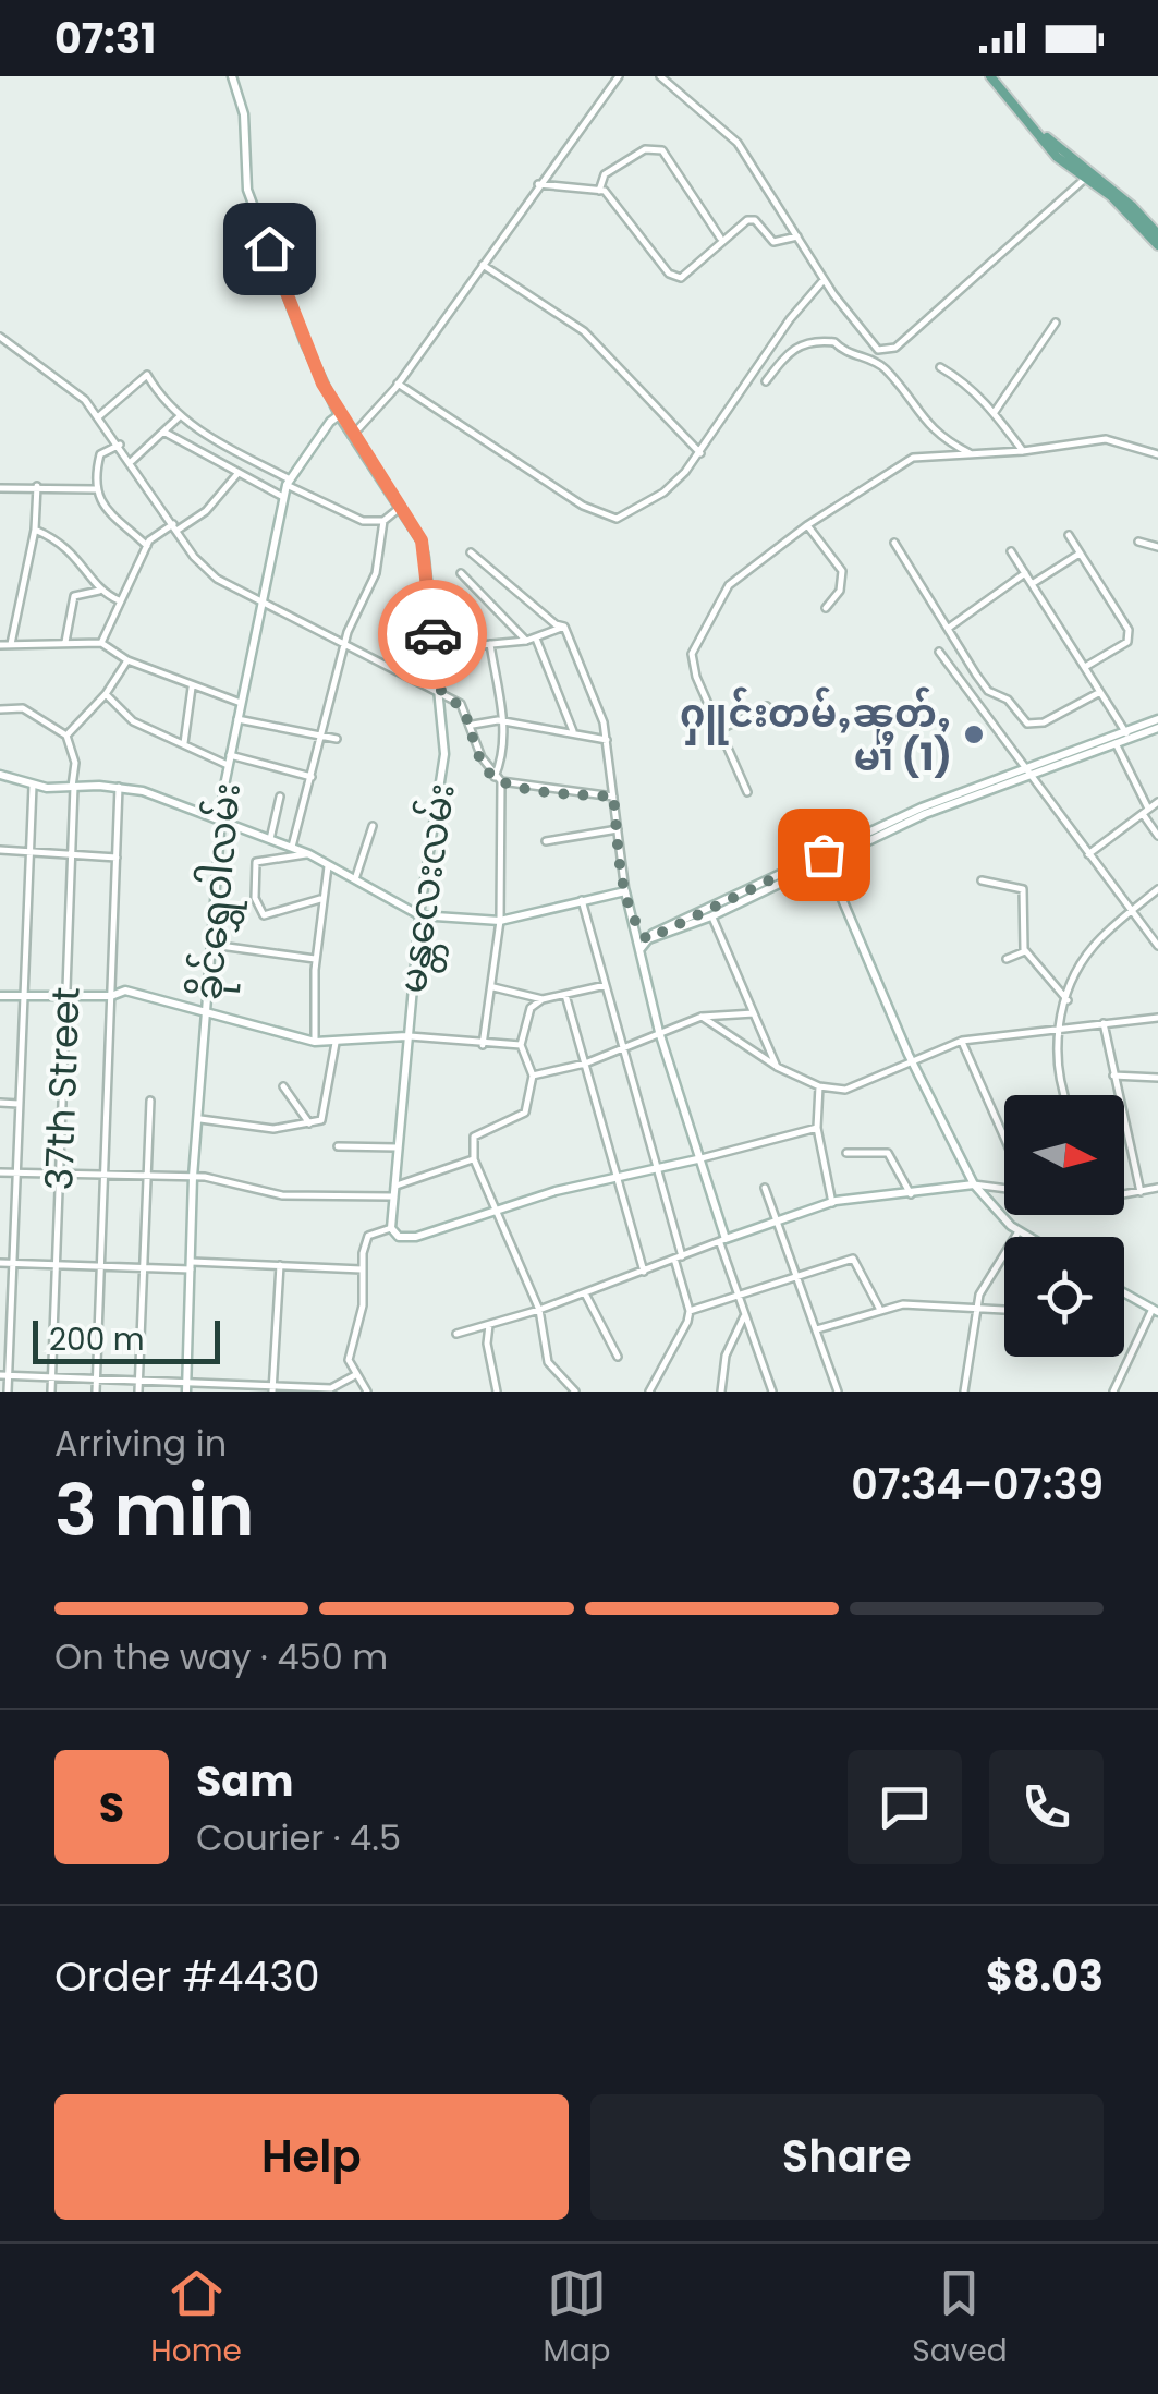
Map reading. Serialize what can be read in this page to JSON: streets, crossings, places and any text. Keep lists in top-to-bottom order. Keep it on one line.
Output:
{"streets":{"main road":["မန္တလေးလမ်း","ခိုင်ရွှေဝါလမ်း"],"street":["37th Street"]},"crossings":[["မန္တလေးလမ်း","ခိုင်ရွှေဝါလမ်း"]],"places":["ႁူင်းတမ်ႇၼူတ်ႇ မၢႆ (1)"],"scale_bar":"200 m","north":"right","page":{"status":"07:31","scale":"200 m","heading":["3 min","Arriving in","07:34–07:39"],"panel":["Sam","Courier · 4.5","Order #4430","$8.03"],"bar":"On the way · 450 m","round":"S","buttons":["Help","Share"],"tabs":["Home","Map","Saved"]}}
